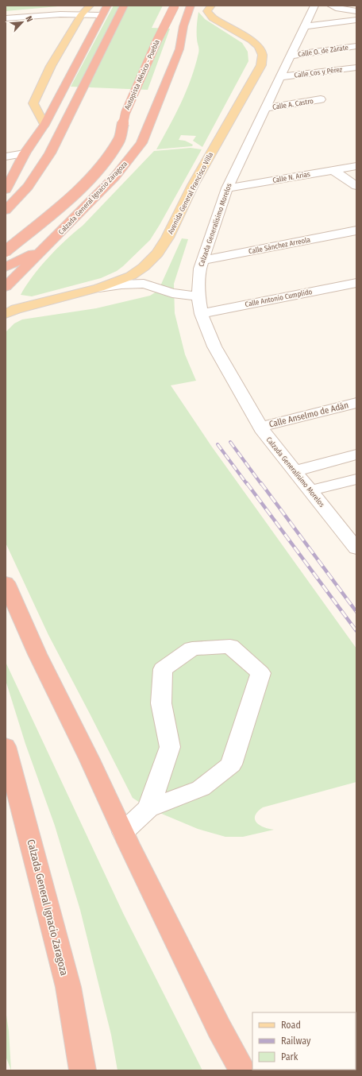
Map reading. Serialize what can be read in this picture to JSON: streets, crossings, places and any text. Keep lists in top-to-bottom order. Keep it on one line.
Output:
{"streets":{"highway":["Autopista México - Puebla","Calzada General Ignacio Zaragoza"],"main road":["Avenida General Francisco Villa"],"street":["Calle O. de Zárate","Calle Cos y Pérez","Calle A. Castro","Calle N. Arias","Calzada Generalísimo Morelos","Calle Sánchez Arreola","Calle Antonio Cumplido","Calle Anselmo de Adán"]},"crossings":[["Calle O. de Zárate","Calzada Generalísimo Morelos"],["Calle Cos y Pérez","Calzada Generalísimo Morelos"],["Calle A. Castro","Calzada Generalísimo Morelos"],["Calle N. Arias","Calzada Generalísimo Morelos"],["Calzada Generalísimo Morelos","Calle Sánchez Arreola"],["Calzada Generalísimo Morelos","Calle Antonio Cumplido"],["Calzada Generalísimo Morelos","Calle Anselmo de Adán"]],"legend":["Road","Railway","Park"],"north":"top right"}
